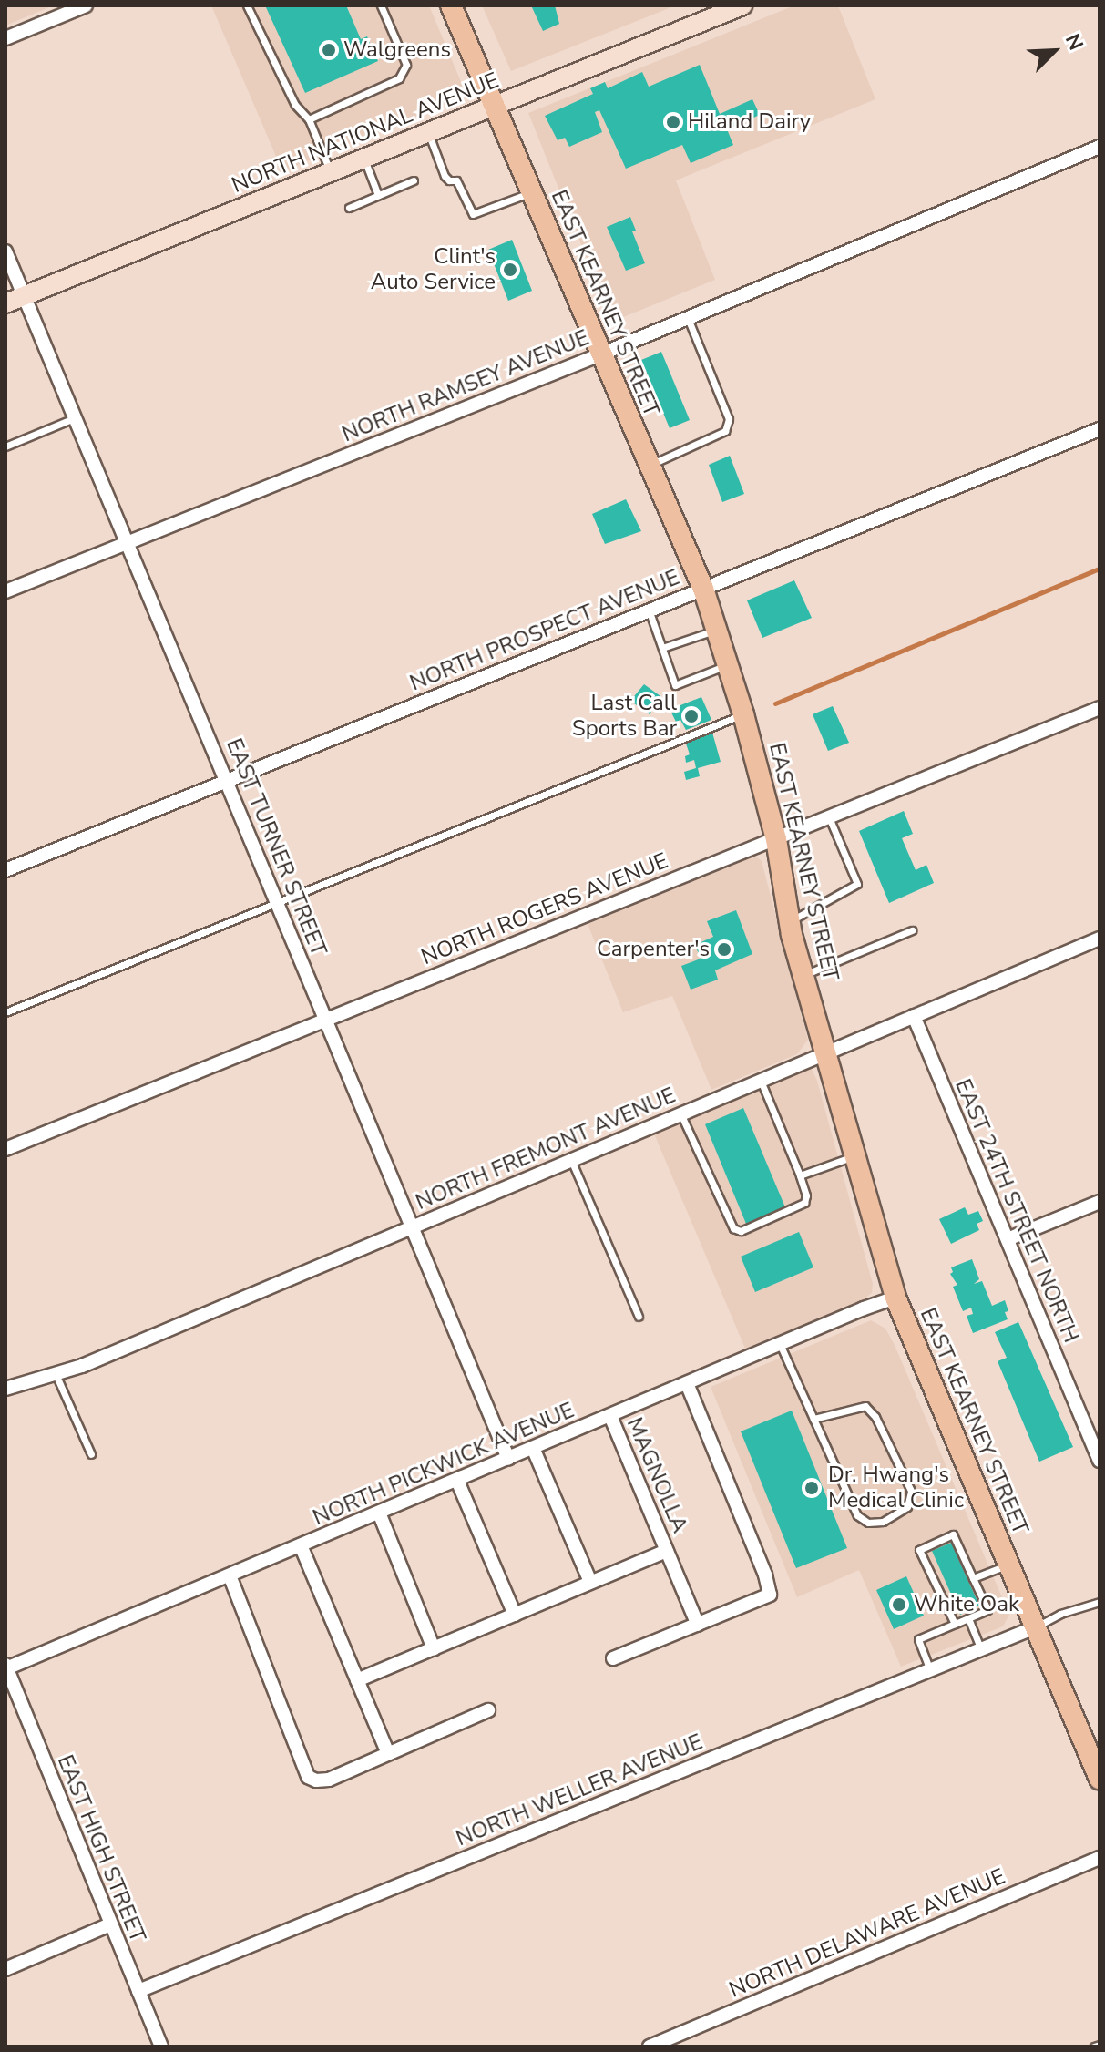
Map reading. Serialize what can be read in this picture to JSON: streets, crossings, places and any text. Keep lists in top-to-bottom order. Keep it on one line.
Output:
{"streets":{"main road":["NORTH NATIONAL AVENUE","EAST KEARNEY STREET"],"street":["NORTH RAMSEY AVENUE","NORTH PROSPECT AVENUE","EAST TURNER STREET","NORTH ROGERS AVENUE","NORTH FREMONT AVENUE","EAST 24TH STREET NORTH","NORTH PICKWICK AVENUE","MAGNOLLA","NORTH WELLER AVENUE","EAST HIGH STREET","NORTH DELAWARE AVENUE"]},"crossings":[["NORTH NATIONAL AVENUE","EAST KEARNEY STREET"],["NORTH NATIONAL AVENUE","EAST TURNER STREET"],["EAST KEARNEY STREET","NORTH RAMSEY AVENUE"],["EAST KEARNEY STREET","NORTH PROSPECT AVENUE"],["EAST KEARNEY STREET","NORTH ROGERS AVENUE"],["EAST KEARNEY STREET","NORTH FREMONT AVENUE"],["EAST KEARNEY STREET","NORTH PICKWICK AVENUE"],["EAST KEARNEY STREET","NORTH WELLER AVENUE"],["NORTH RAMSEY AVENUE","EAST TURNER STREET"],["NORTH PROSPECT AVENUE","EAST TURNER STREET"],["EAST TURNER STREET","NORTH ROGERS AVENUE"],["EAST TURNER STREET","NORTH FREMONT AVENUE"],["EAST TURNER STREET","NORTH PICKWICK AVENUE"],["NORTH FREMONT AVENUE","EAST 24TH STREET NORTH"],["NORTH PICKWICK AVENUE","MAGNOLLA"],["NORTH PICKWICK AVENUE","EAST HIGH STREET"],["NORTH WELLER AVENUE","EAST HIGH STREET"]],"places":["Walgreens","Hiland Dairy","Clint's Auto Service","Last Call Sports Bar","Carpenter's","Dr. Hwang's Medical Clinic","White Oak"],"north":"top right"}
